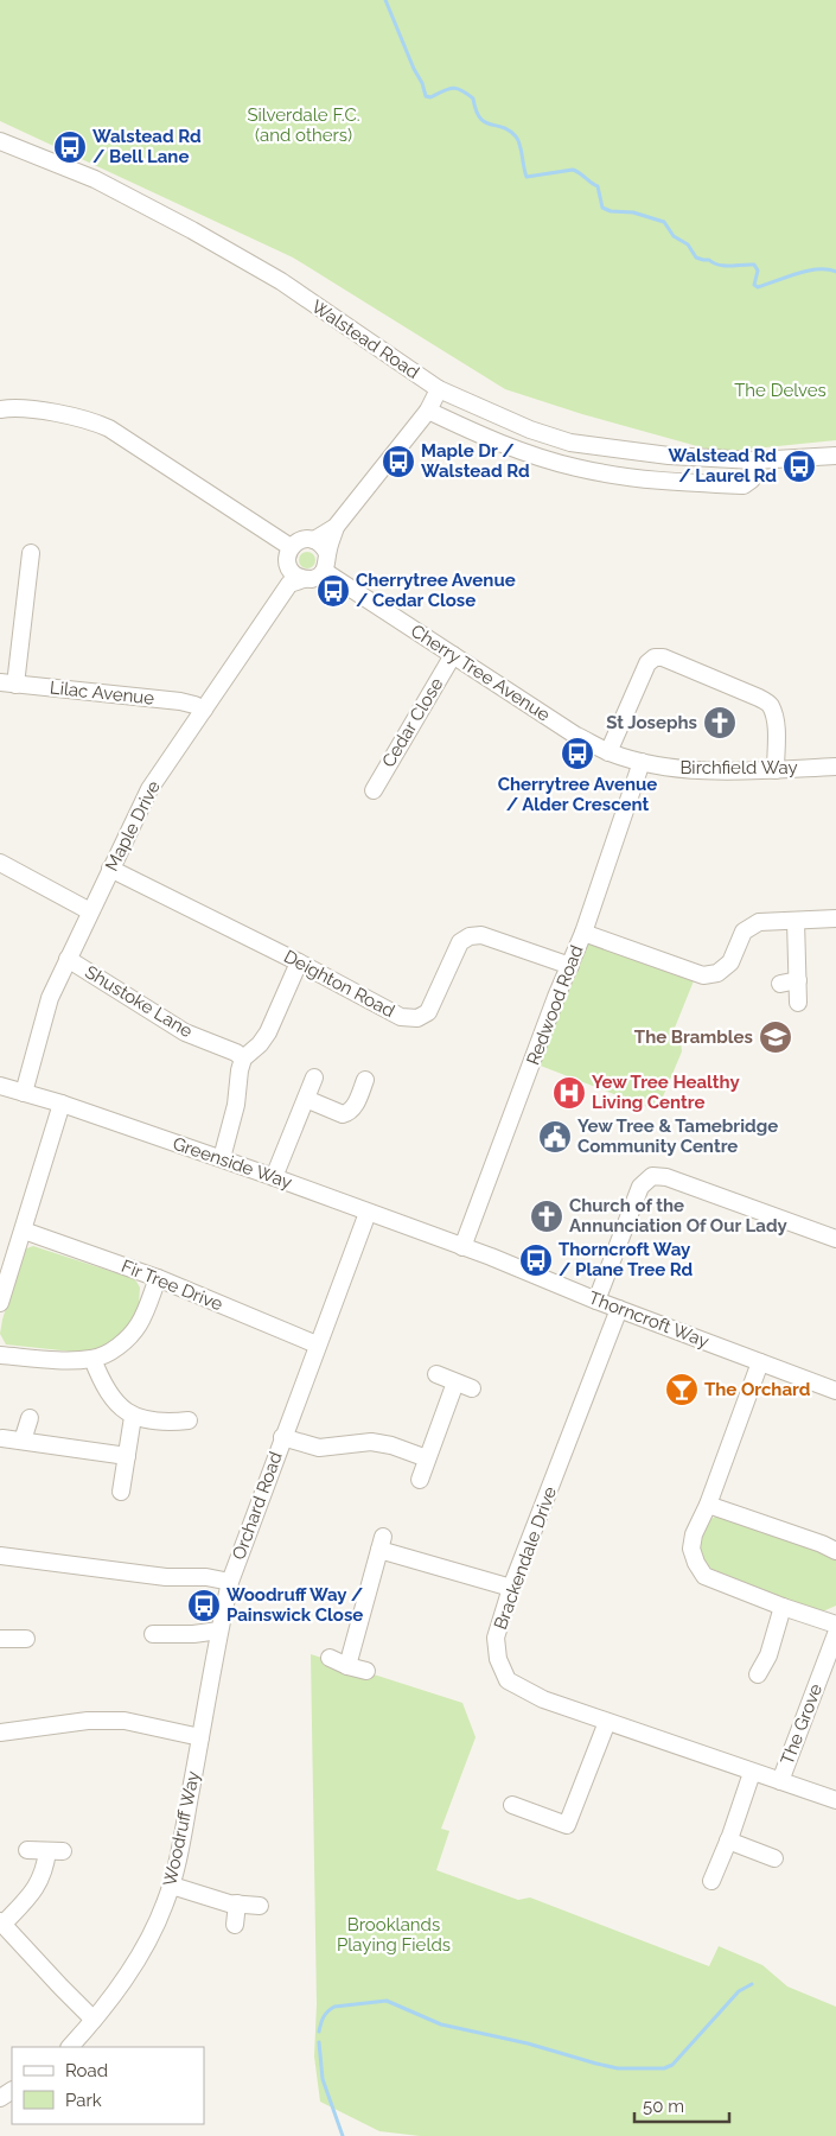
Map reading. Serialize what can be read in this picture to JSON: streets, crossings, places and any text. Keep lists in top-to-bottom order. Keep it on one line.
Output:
{"streets":{"street":["Walstead Road","Cherry Tree Avenue","Lilac Avenue","Cedar Close","Birchfield Way","Maple Drive","Deighton Road","Shustoke Lane","Redwood Road","Greenside Way","Fir Tree Drive","Thorncroft Way","Orchard Road","Brackendale Drive","The Grove","Woodruff Way"]},"crossings":[["Cherry Tree Avenue","Cedar Close"],["Cherry Tree Avenue","Birchfield Way"],["Cherry Tree Avenue","Maple Drive"],["Cherry Tree Avenue","Redwood Road"],["Lilac Avenue","Maple Drive"],["Birchfield Way","Redwood Road"],["Maple Drive","Deighton Road"],["Maple Drive","Shustoke Lane"],["Maple Drive","Greenside Way"],["Deighton Road","Redwood Road"],["Redwood Road","Greenside Way"],["Redwood Road","Thorncroft Way"],["Greenside Way","Thorncroft Way"],["Greenside Way","Orchard Road"],["Fir Tree Drive","Orchard Road"],["Thorncroft Way","Brackendale Drive"],["Orchard Road","Woodruff Way"],["Brackendale Drive","The Grove"]],"parks":["Silverdale F.C. (and others)","The Delves","Brooklands Playing Fields"],"places":{"bus stop":["Walstead Rd / Bell Lane","Maple Dr / Walstead Rd","Walstead Rd / Laurel Rd","Cherrytree Avenue / Cedar Close","Cherrytree Avenue / Alder Crescent","Thorncroft Way / Plane Tree Rd","Woodruff Way / Painswick Close"],"church":["St Josephs","Church of the Annunciation Of Our Lady"],"school or university":["The Brambles"],"hospital":["Yew Tree Healthy Living Centre"],"public building":["Yew Tree & Tamebridge Community Centre"],"bar":["The Orchard"]},"legend":["Road","Park"],"scale_bar":"50 m"}
